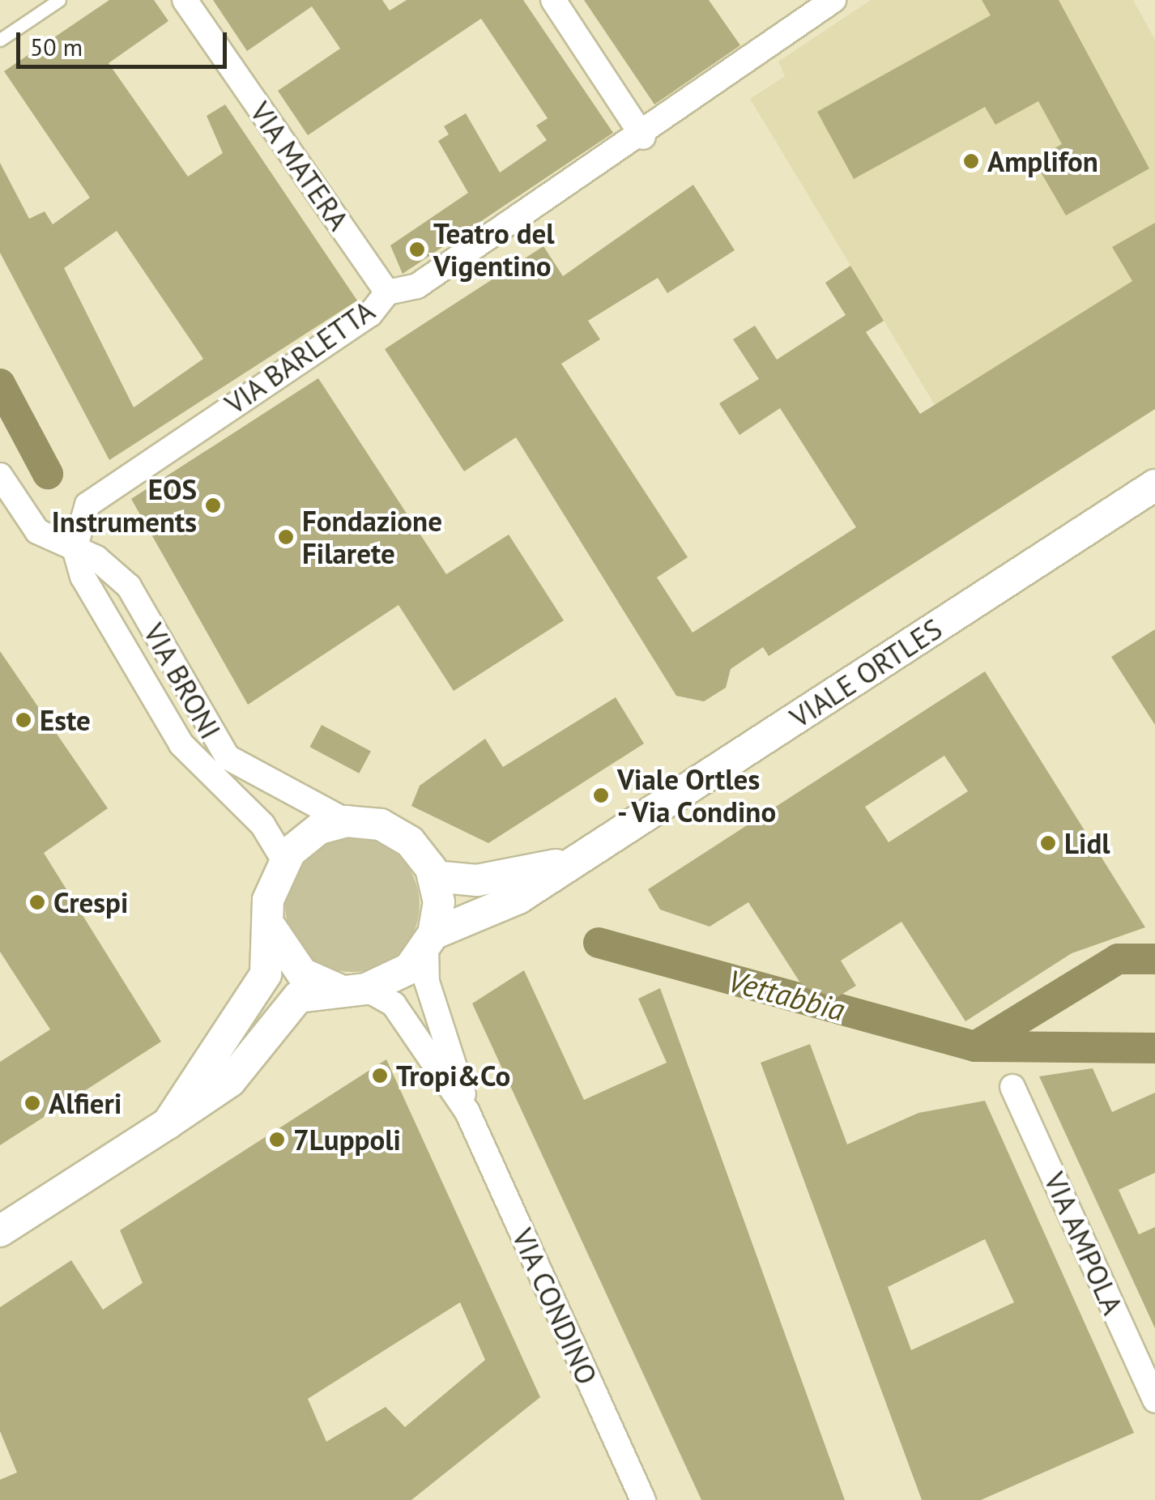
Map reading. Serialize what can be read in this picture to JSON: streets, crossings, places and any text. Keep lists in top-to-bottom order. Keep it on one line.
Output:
{"streets":{"street":["VIA MATERA","VIA BARLETTA","VIALE ORTLES","VIA BRONI","VIA AMPOLA","VIA CONDINO"]},"crossings":[["VIA MATERA","VIA BARLETTA"],["VIA BARLETTA","VIA BRONI"],["VIALE ORTLES","VIA BRONI"],["VIALE ORTLES","VIA CONDINO"],["VIA BRONI","VIA CONDINO"]],"water":["Vettabbia"],"places":["Amplifon","Teatro del Vigentino","EOS Instruments","Fondazione Filarete","Este","Viale Ortles - Via Condino","Lidl","Crespi","Tropi&Co","Alfieri","7Luppoli"],"scale_bar":"50 m"}
